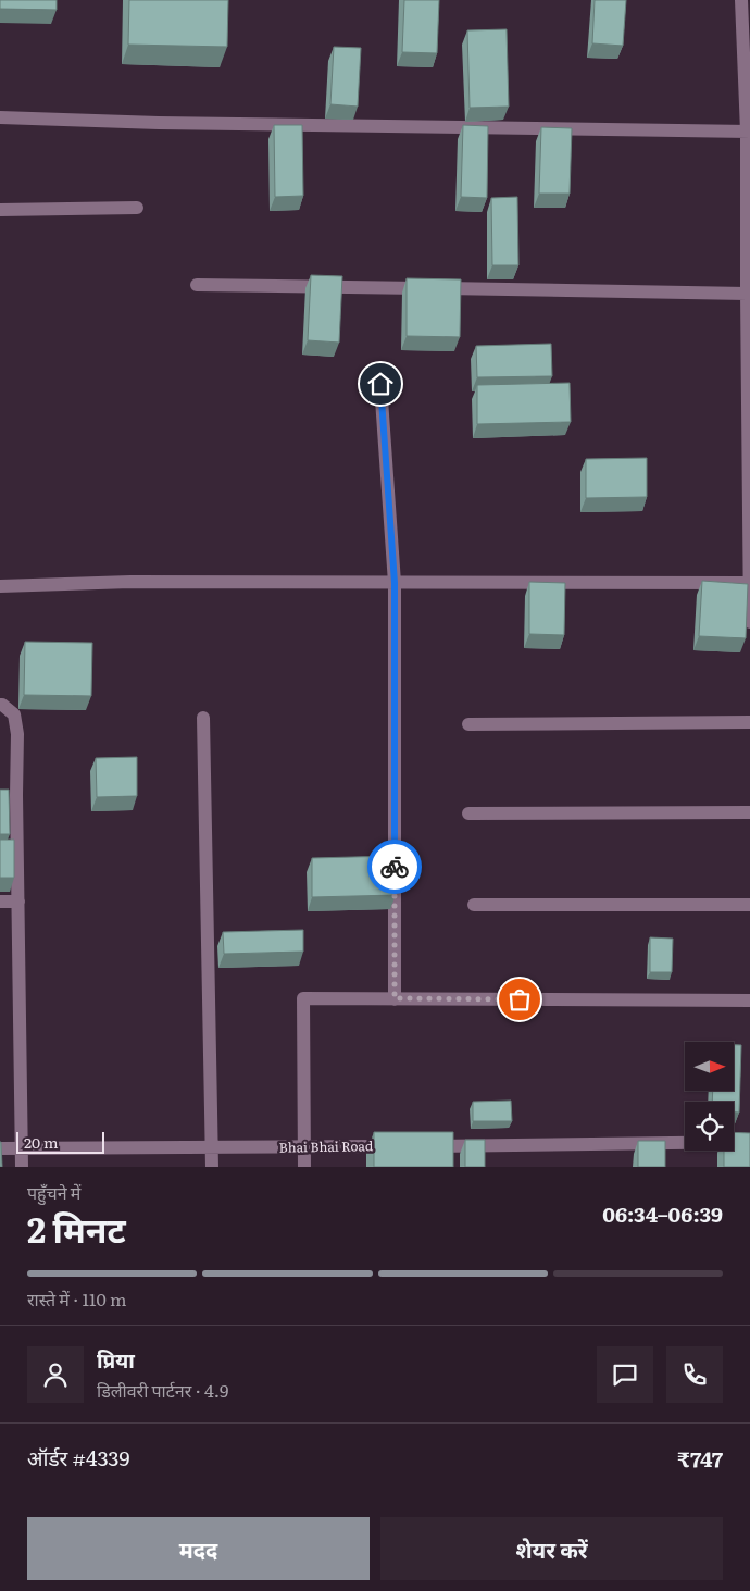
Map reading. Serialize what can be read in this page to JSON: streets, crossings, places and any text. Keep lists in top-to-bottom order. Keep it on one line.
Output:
{"streets":{"street":["Bhai Bhai Road"]},"scale_bar":"20 m","north":"right","page":{"scale":"20 m","heading":["2 मिनट","पहुँचने में","06:34–06:39"],"panel":["प्रिया","डिलीवरी पार्टनर · 4.9","ऑर्डर #4339","₹747"],"bar":"रास्ते में · 110 m","buttons":["मदद","शेयर करें"]}}
